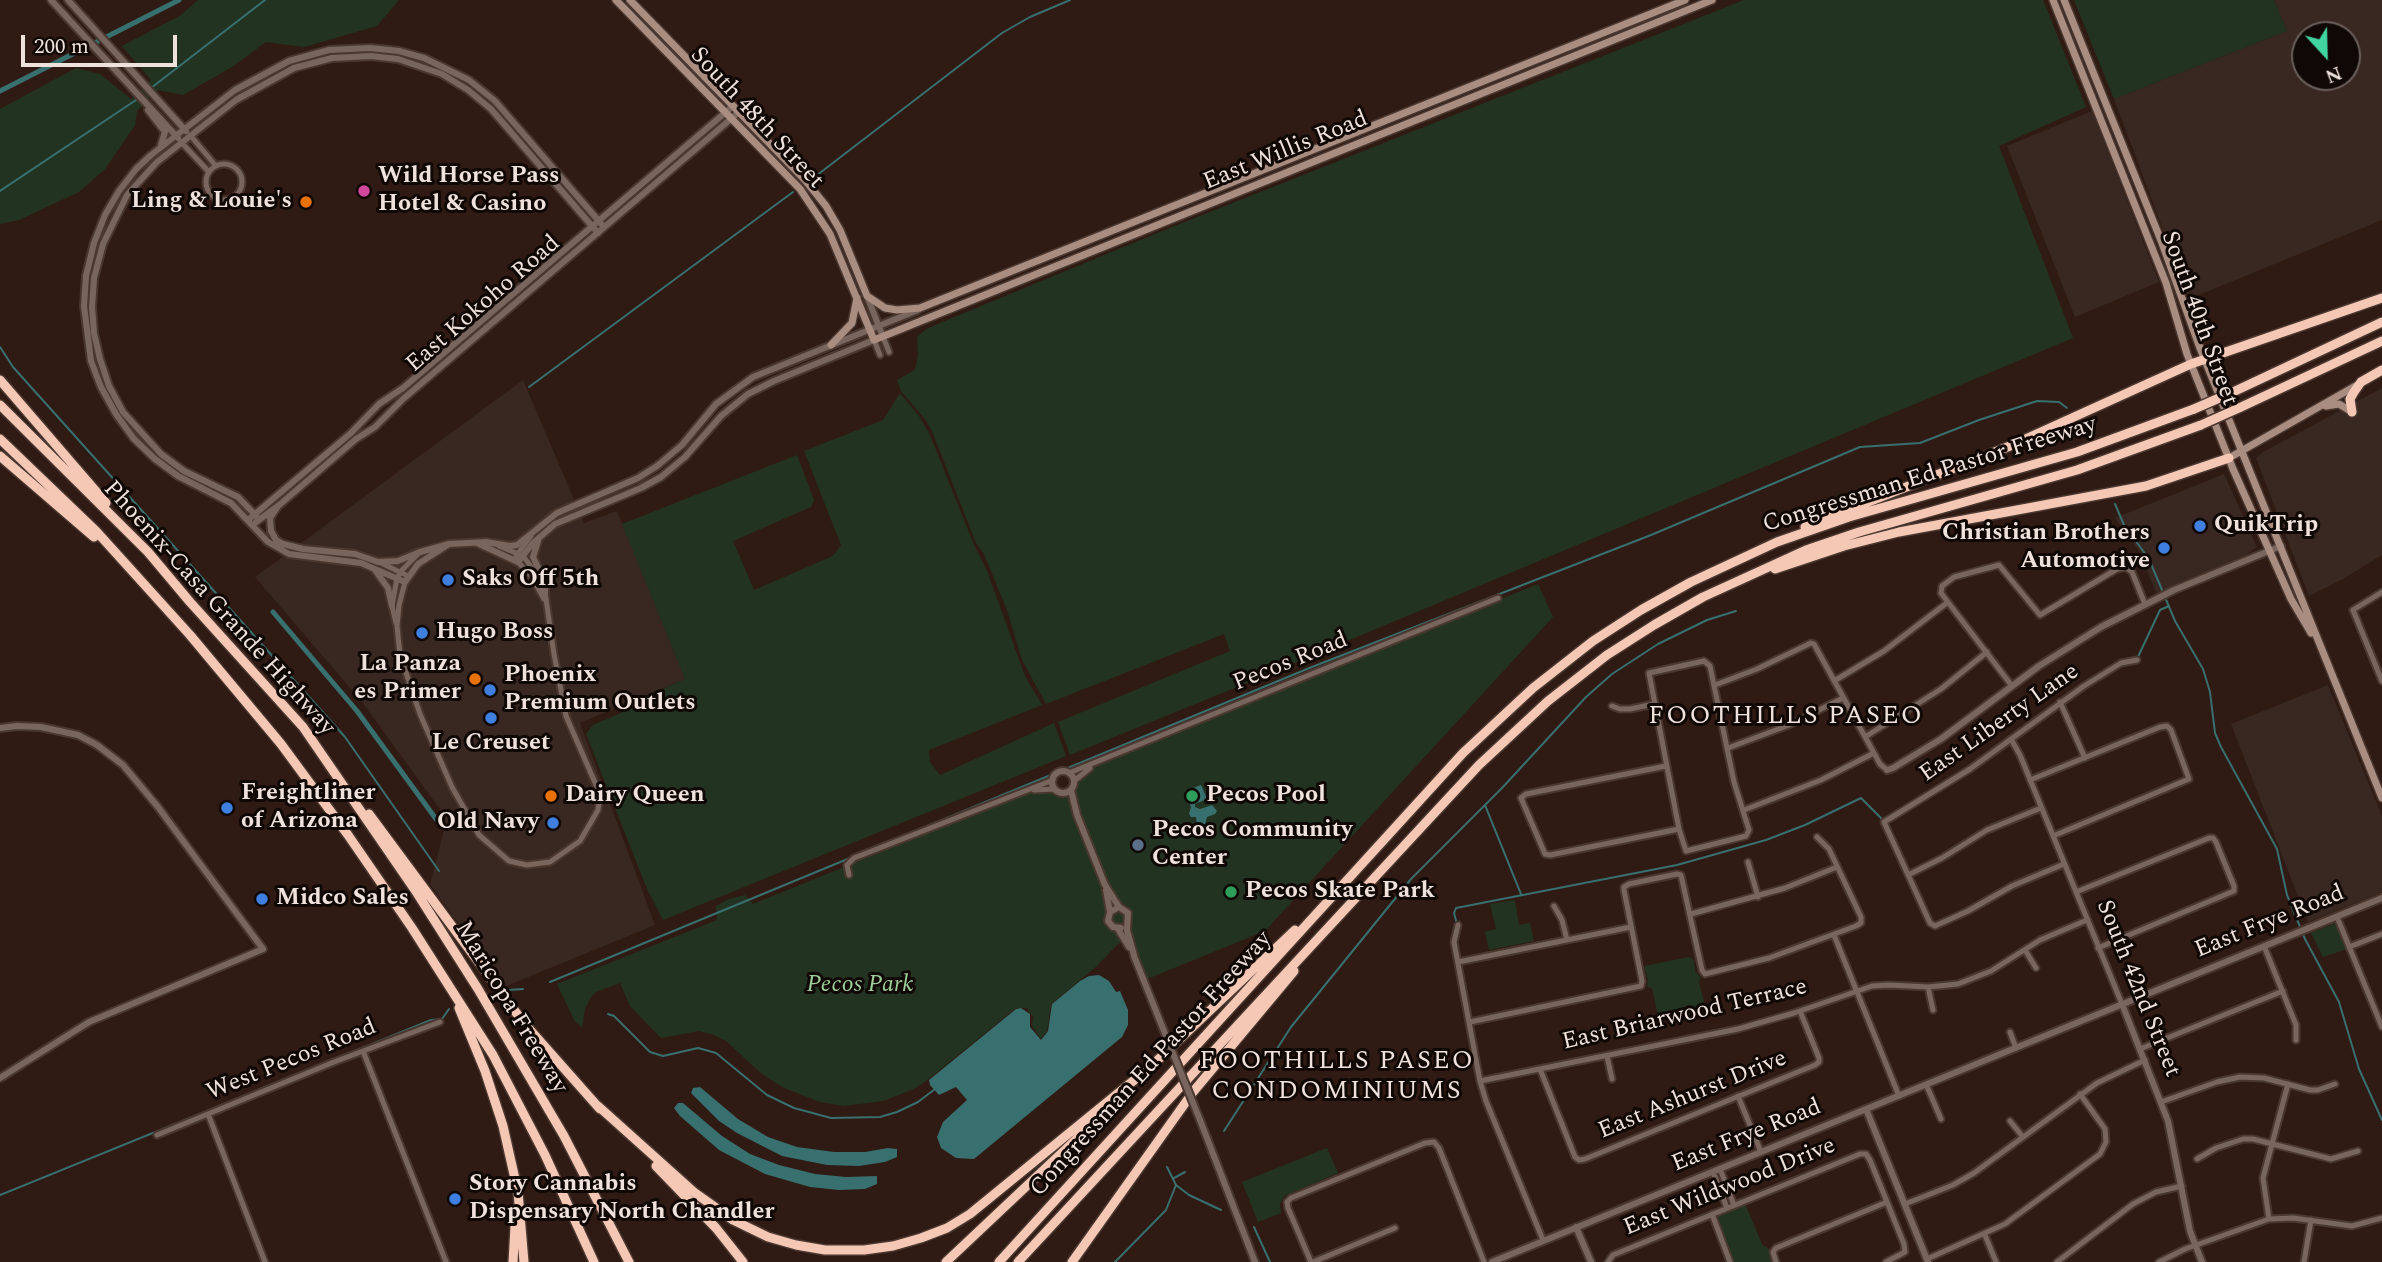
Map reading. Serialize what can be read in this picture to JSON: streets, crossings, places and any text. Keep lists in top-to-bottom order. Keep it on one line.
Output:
{"streets":{"highway":["Congressman Ed Pastor Freeway","Phoenix-Casa Grande Highway","Maricopa Freeway"],"main road":["South 48th Street","East Willis Road","South 40th Street"],"street":["East Kokoho Road","Pecos Road","East Liberty Lane","East Frye Road","South 42nd Street","East Briarwood Terrace","West Pecos Road","East Ashurst Drive","East Wildwood Drive"]},"crossings":[["South 48th Street","East Willis Road"],["South 48th Street","East Kokoho Road"],["Phoenix-Casa Grande Highway","Maricopa Freeway"],["East Liberty Lane","South 42nd Street"],["East Frye Road","South 42nd Street"],["South 42nd Street","East Briarwood Terrace"],["East Briarwood Terrace","East Ashurst Drive"]],"districts":["FOOTHILLS PASEO","FOOTHILLS PASEO CONDOMINIUMS"],"parks":["Pecos Park"],"places":["Wild Horse Pass Hotel & Casino","Ling & Louie's","QuikTrip","Christian Brothers Automotive","Saks Off 5th","Hugo Boss","La Panza es Primer","Phoenix Premium Outlets","Le Creuset","Dairy Queen","Pecos Pool","Freightliner of Arizona","Old Navy","Pecos Community Center","Pecos Skate Park","Midco Sales","Story Cannabis Dispensary North Chandler"],"scale_bar":"200 m","north":"bottom"}
